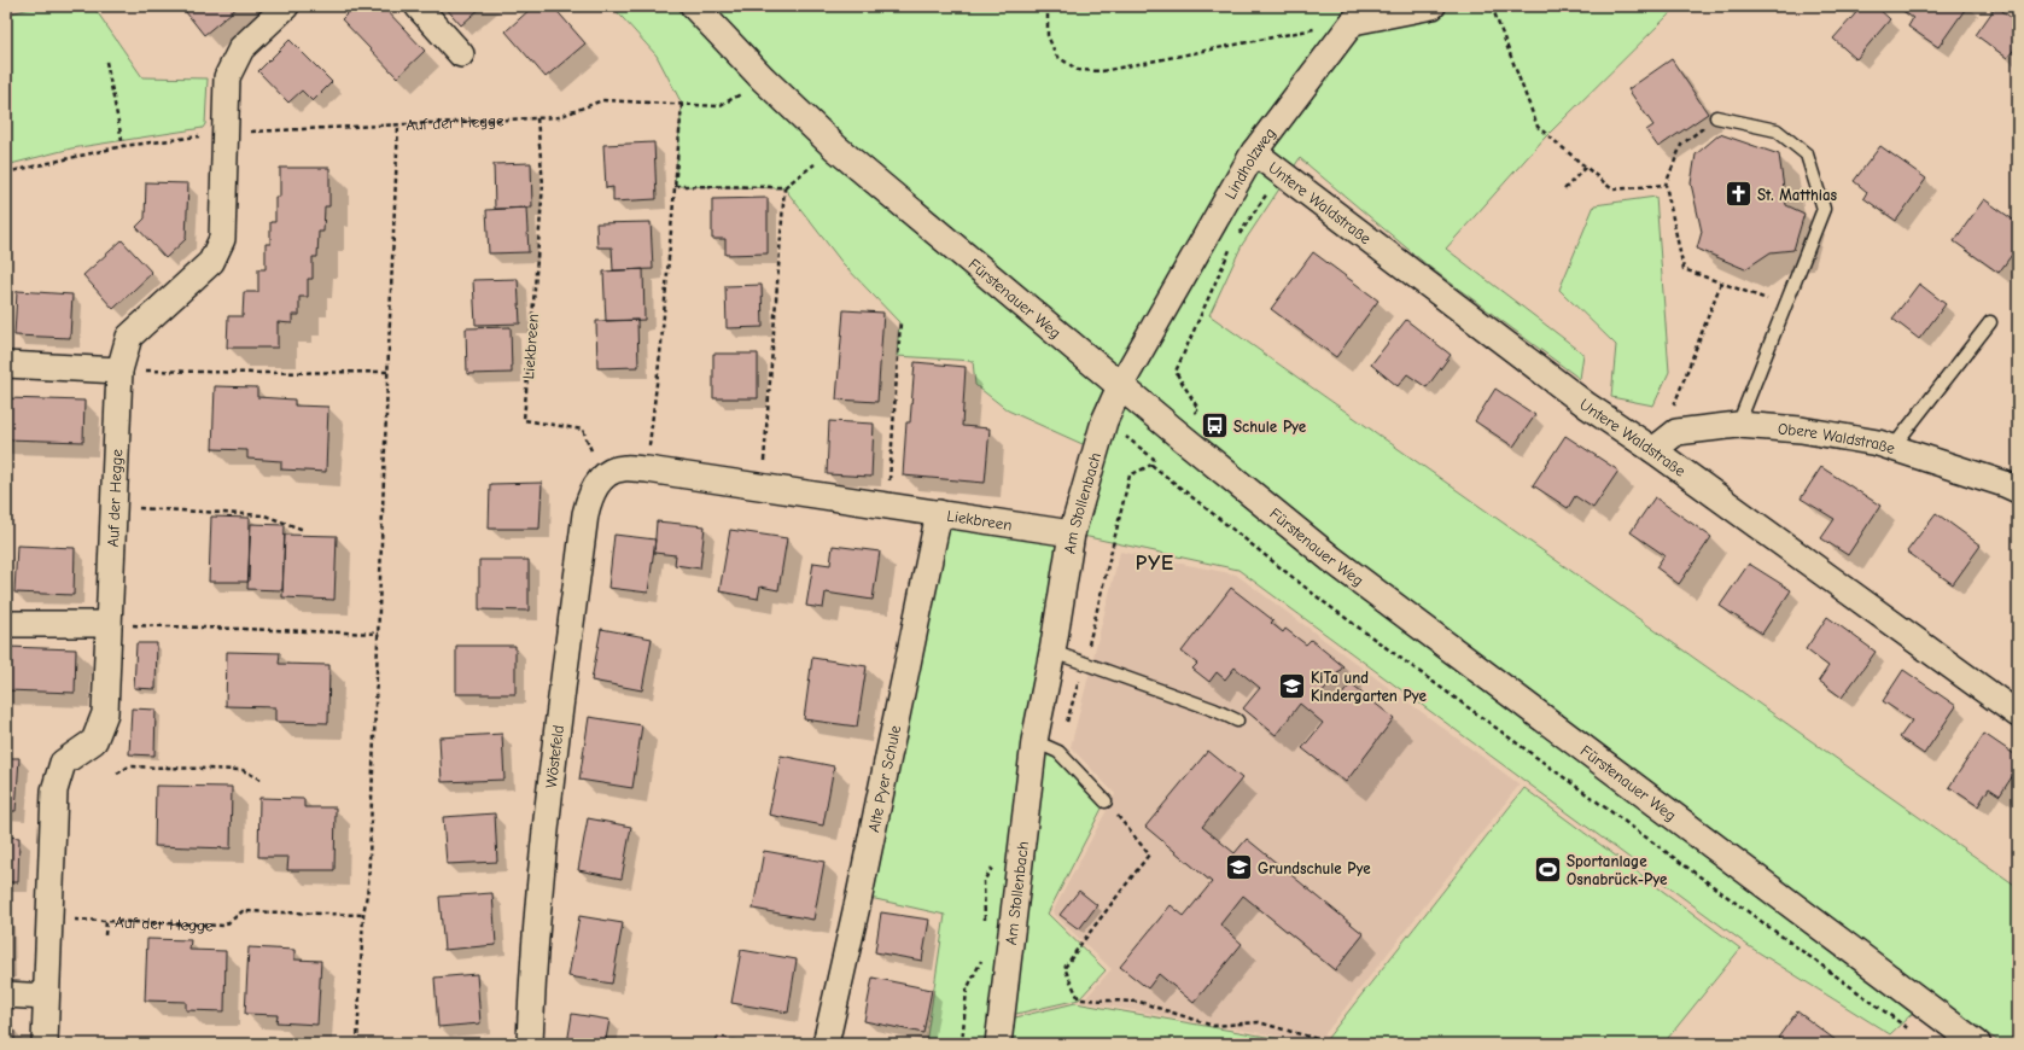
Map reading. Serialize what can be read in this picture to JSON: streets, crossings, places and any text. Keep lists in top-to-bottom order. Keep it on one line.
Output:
{"streets":{"street":["Auf der Hegge","Lindholzweg","Untere Waldstraße","Fürstenauer Weg","Liekbreen","Obere Waldstraße","Am Stollenbach","Wöstefeld","Alte Pyer Schule"]},"crossings":[["Auf der Hegge","Fürstenauer Weg"],["Auf der Hegge","Liekbreen"],["Lindholzweg","Untere Waldstraße"],["Lindholzweg","Fürstenauer Weg"],["Lindholzweg","Am Stollenbach"],["Fürstenauer Weg","Am Stollenbach"],["Liekbreen","Am Stollenbach"],["Liekbreen","Wöstefeld"],["Liekbreen","Alte Pyer Schule"]],"districts":["PYE"],"places":{"church":["St. Matthias"],"bus stop":["Schule Pye"],"school or university":["KiTa und Kindergarten Pye","Grundschule Pye"],"sports":["Sportanlage Osnabrück-Pye"]}}
